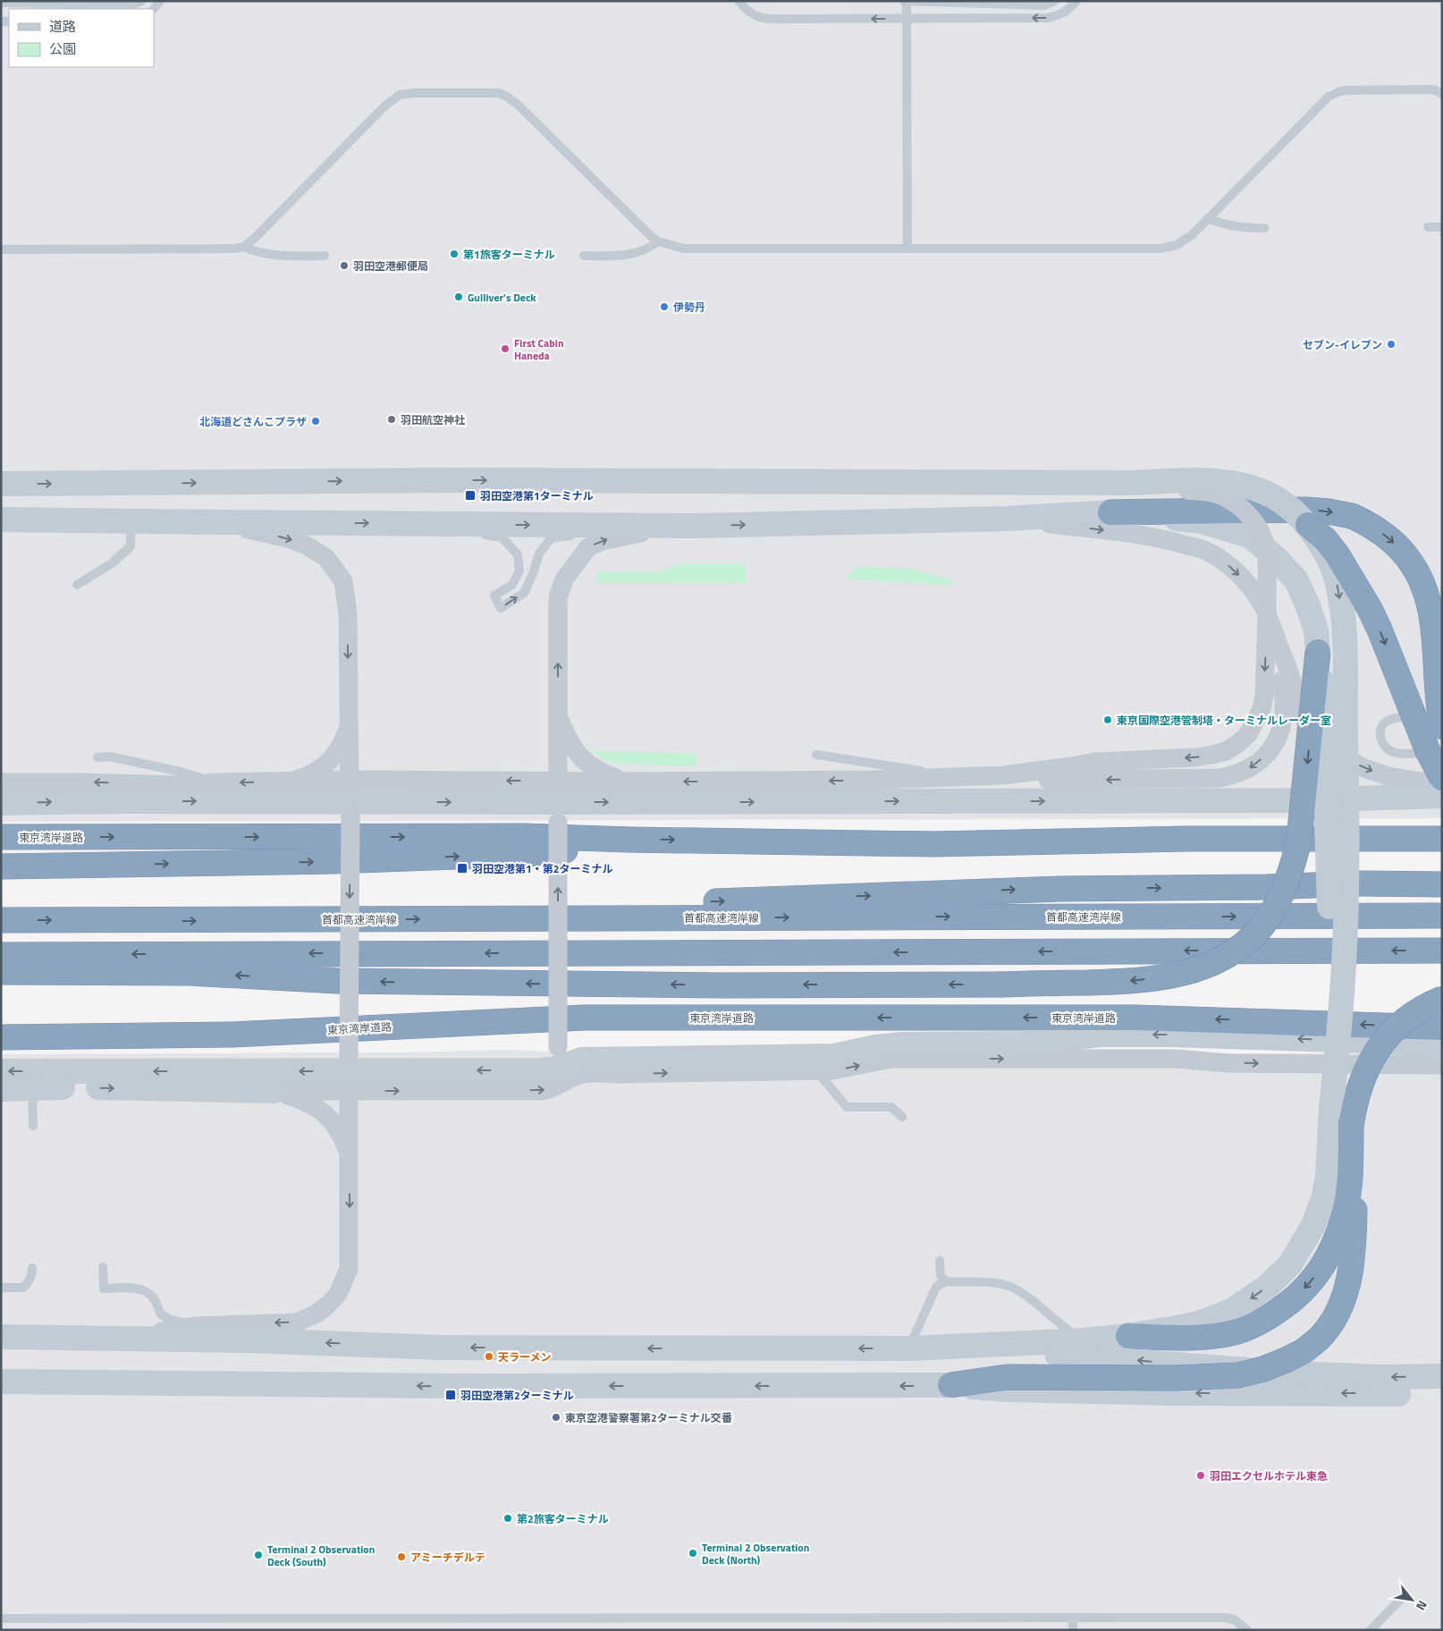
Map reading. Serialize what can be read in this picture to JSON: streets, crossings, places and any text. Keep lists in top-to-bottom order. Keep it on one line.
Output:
{"streets":{"highway":["東京湾岸道路","首都高速湾岸線"]},"places":{"other":["第1旅客ターミナル","羽田空港郵便局","Gulliver's Deck","伊勢丹","セブン-イレブン","First Cabin Haneda","羽田航空神社","北海道どさんこプラザ","東京国際空港管制塔・ターミナルレーダー室","天ラーメン","東京空港警察署第2ターミナル交番","羽田エクセルホテル東急","第2旅客ターミナル","Terminal 2 Observation Deck (North)","Terminal 2 Observation Deck (South)","アミーチデルテ"],"transit":["羽田空港第1ターミナル","羽田空港第1・第2ターミナル","羽田空港第2ターミナル"]},"legend":["道路","公園"],"north":"bottom right"}
